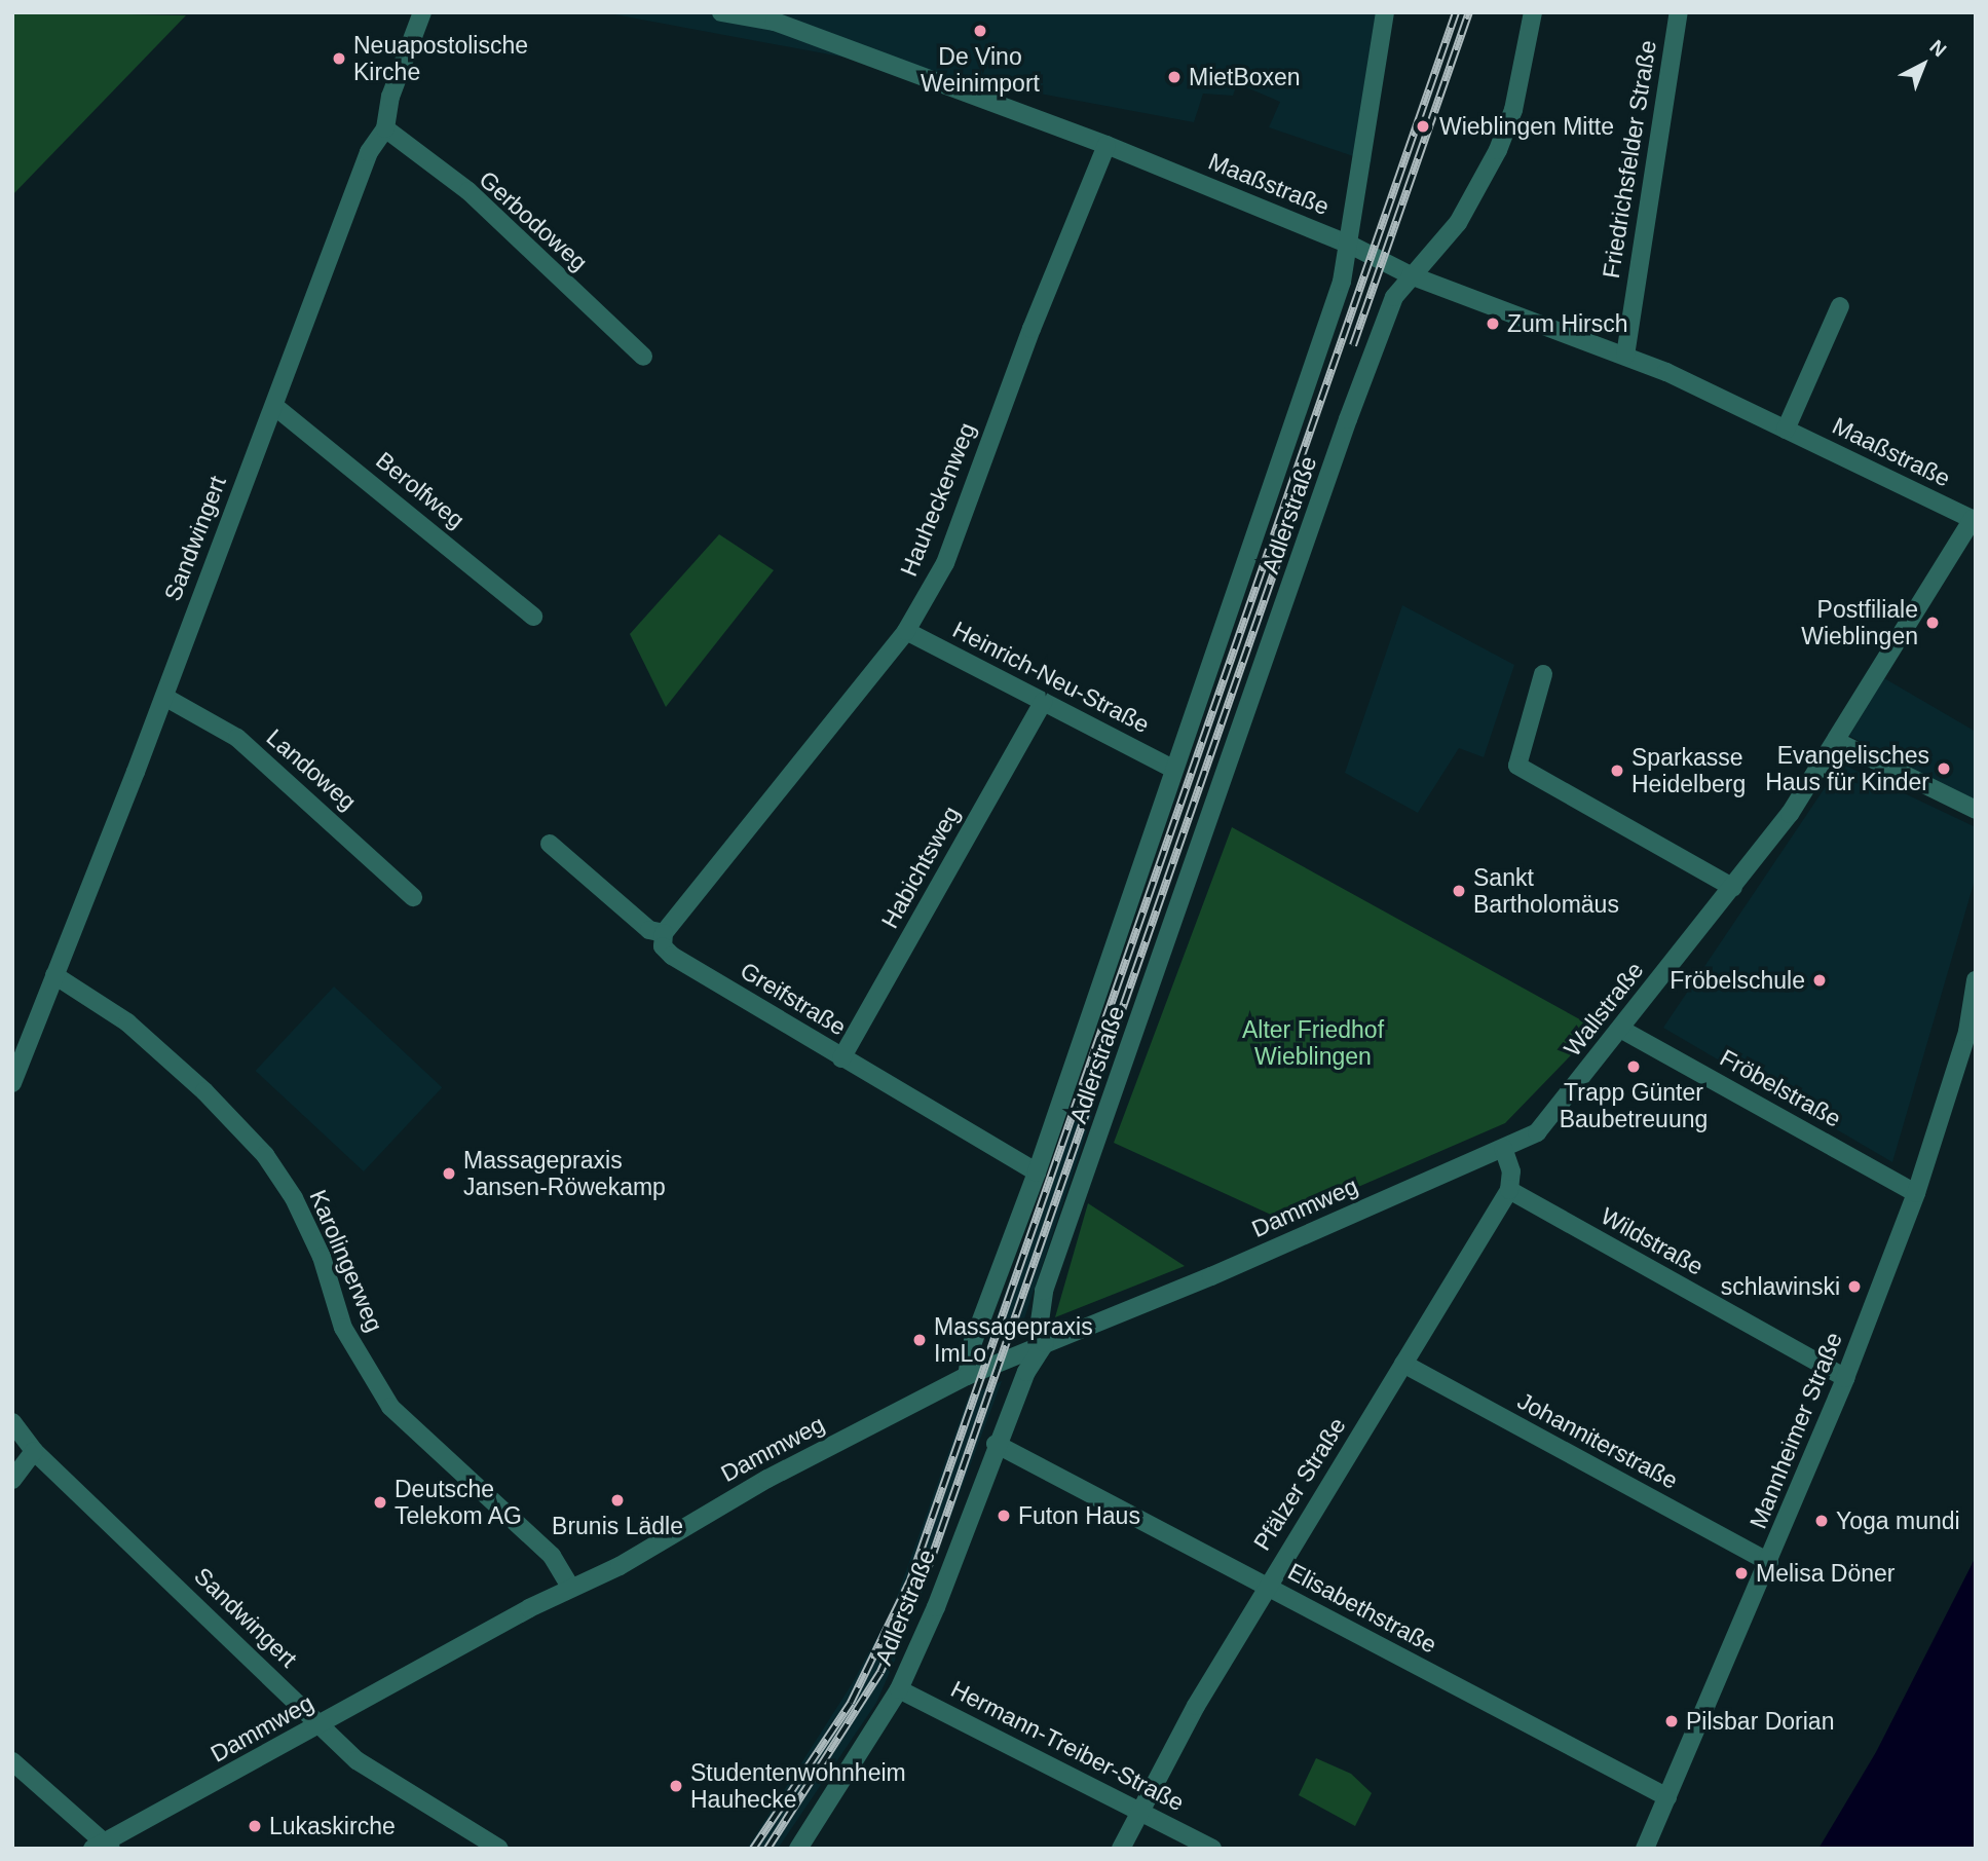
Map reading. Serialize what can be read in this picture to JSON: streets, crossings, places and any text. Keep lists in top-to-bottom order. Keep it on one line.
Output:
{"streets":{"street":["Friedrichsfelder Straße","Maaßstraße","Gerbodoweg","Berolfweg","Hauheckenweg","Adlerstraße","Sandwingert","Heinrich-Neu-Straße","Landoweg","Habichtsweg","Greifstraße","Wallstraße","Fröbelstraße","Dammweg","Wildstraße","Karolingerweg","Mannheimer Straße","Johanniterstraße","Pfälzer Straße","Elisabethstraße","Hermann-Treiber-Straße"]},"crossings":[["Friedrichsfelder Straße","Maaßstraße"],["Maaßstraße","Hauheckenweg"],["Maaßstraße","Adlerstraße"],["Maaßstraße","Wallstraße"],["Gerbodoweg","Sandwingert"],["Berolfweg","Sandwingert"],["Hauheckenweg","Heinrich-Neu-Straße"],["Hauheckenweg","Greifstraße"],["Adlerstraße","Heinrich-Neu-Straße"],["Adlerstraße","Greifstraße"],["Adlerstraße","Dammweg"],["Adlerstraße","Elisabethstraße"],["Adlerstraße","Hermann-Treiber-Straße"],["Sandwingert","Landoweg"],["Sandwingert","Dammweg"],["Sandwingert","Karolingerweg"],["Heinrich-Neu-Straße","Habichtsweg"],["Habichtsweg","Greifstraße"],["Wallstraße","Fröbelstraße"],["Wallstraße","Dammweg"],["Fröbelstraße","Mannheimer Straße"],["Dammweg","Karolingerweg"],["Wildstraße","Mannheimer Straße"],["Wildstraße","Pfälzer Straße"],["Mannheimer Straße","Johanniterstraße"],["Mannheimer Straße","Elisabethstraße"],["Johanniterstraße","Pfälzer Straße"],["Pfälzer Straße","Elisabethstraße"],["Pfälzer Straße","Hermann-Treiber-Straße"]],"parks":["Alter Friedhof Wieblingen"],"places":["De Vino Weinimport","Neuapostolische Kirche","MietBoxen","Wieblingen Mitte","Zum Hirsch","Postfiliale Wieblingen","Evangelisches Haus für Kinder","Sparkasse Heidelberg","Sankt Bartholomäus","Fröbelschule","Trapp Günter Baubetreuung","Massagepraxis Jansen-Röwekamp","schlawinski","Massagepraxis ImLo","Brunis Lädle","Deutsche Telekom AG","Futon Haus","Yoga mundi","Melisa Döner","Pilsbar Dorian","Studentenwohnheim Hauhecke","Lukaskirche"],"north":"top right"}
